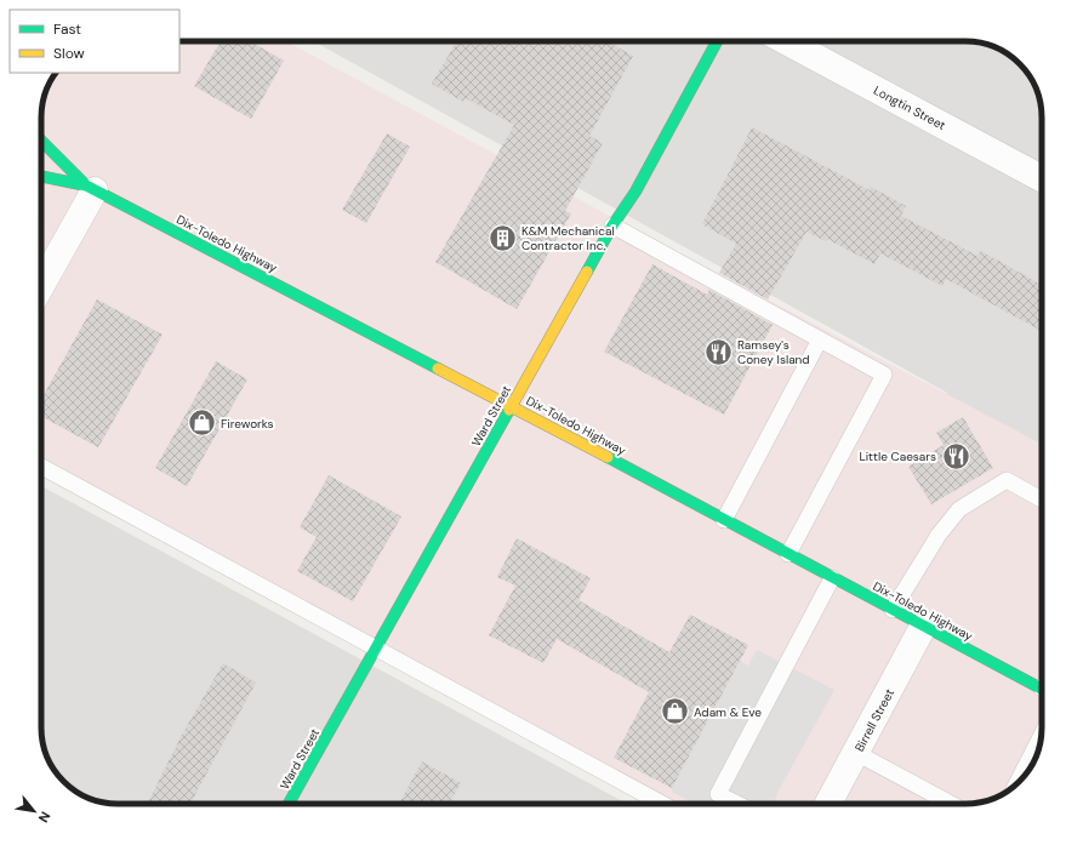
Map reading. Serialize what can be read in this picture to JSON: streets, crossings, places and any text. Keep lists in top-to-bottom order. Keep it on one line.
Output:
{"streets":{"main road":["Dix-Toledo Highway","Ward Street"],"street":["Longtin Street","Birrell Street"]},"crossings":[["Dix-Toledo Highway","Ward Street"],["Dix-Toledo Highway","Birrell Street"]],"places":{"building":["K&M Mechanical Contractor Inc."],"restaurant":["Ramsey's Coney Island","Little Caesars"],"shop":["Fireworks","Adam & Eve"]},"legend":["Fast","Slow"],"north":"bottom right"}
